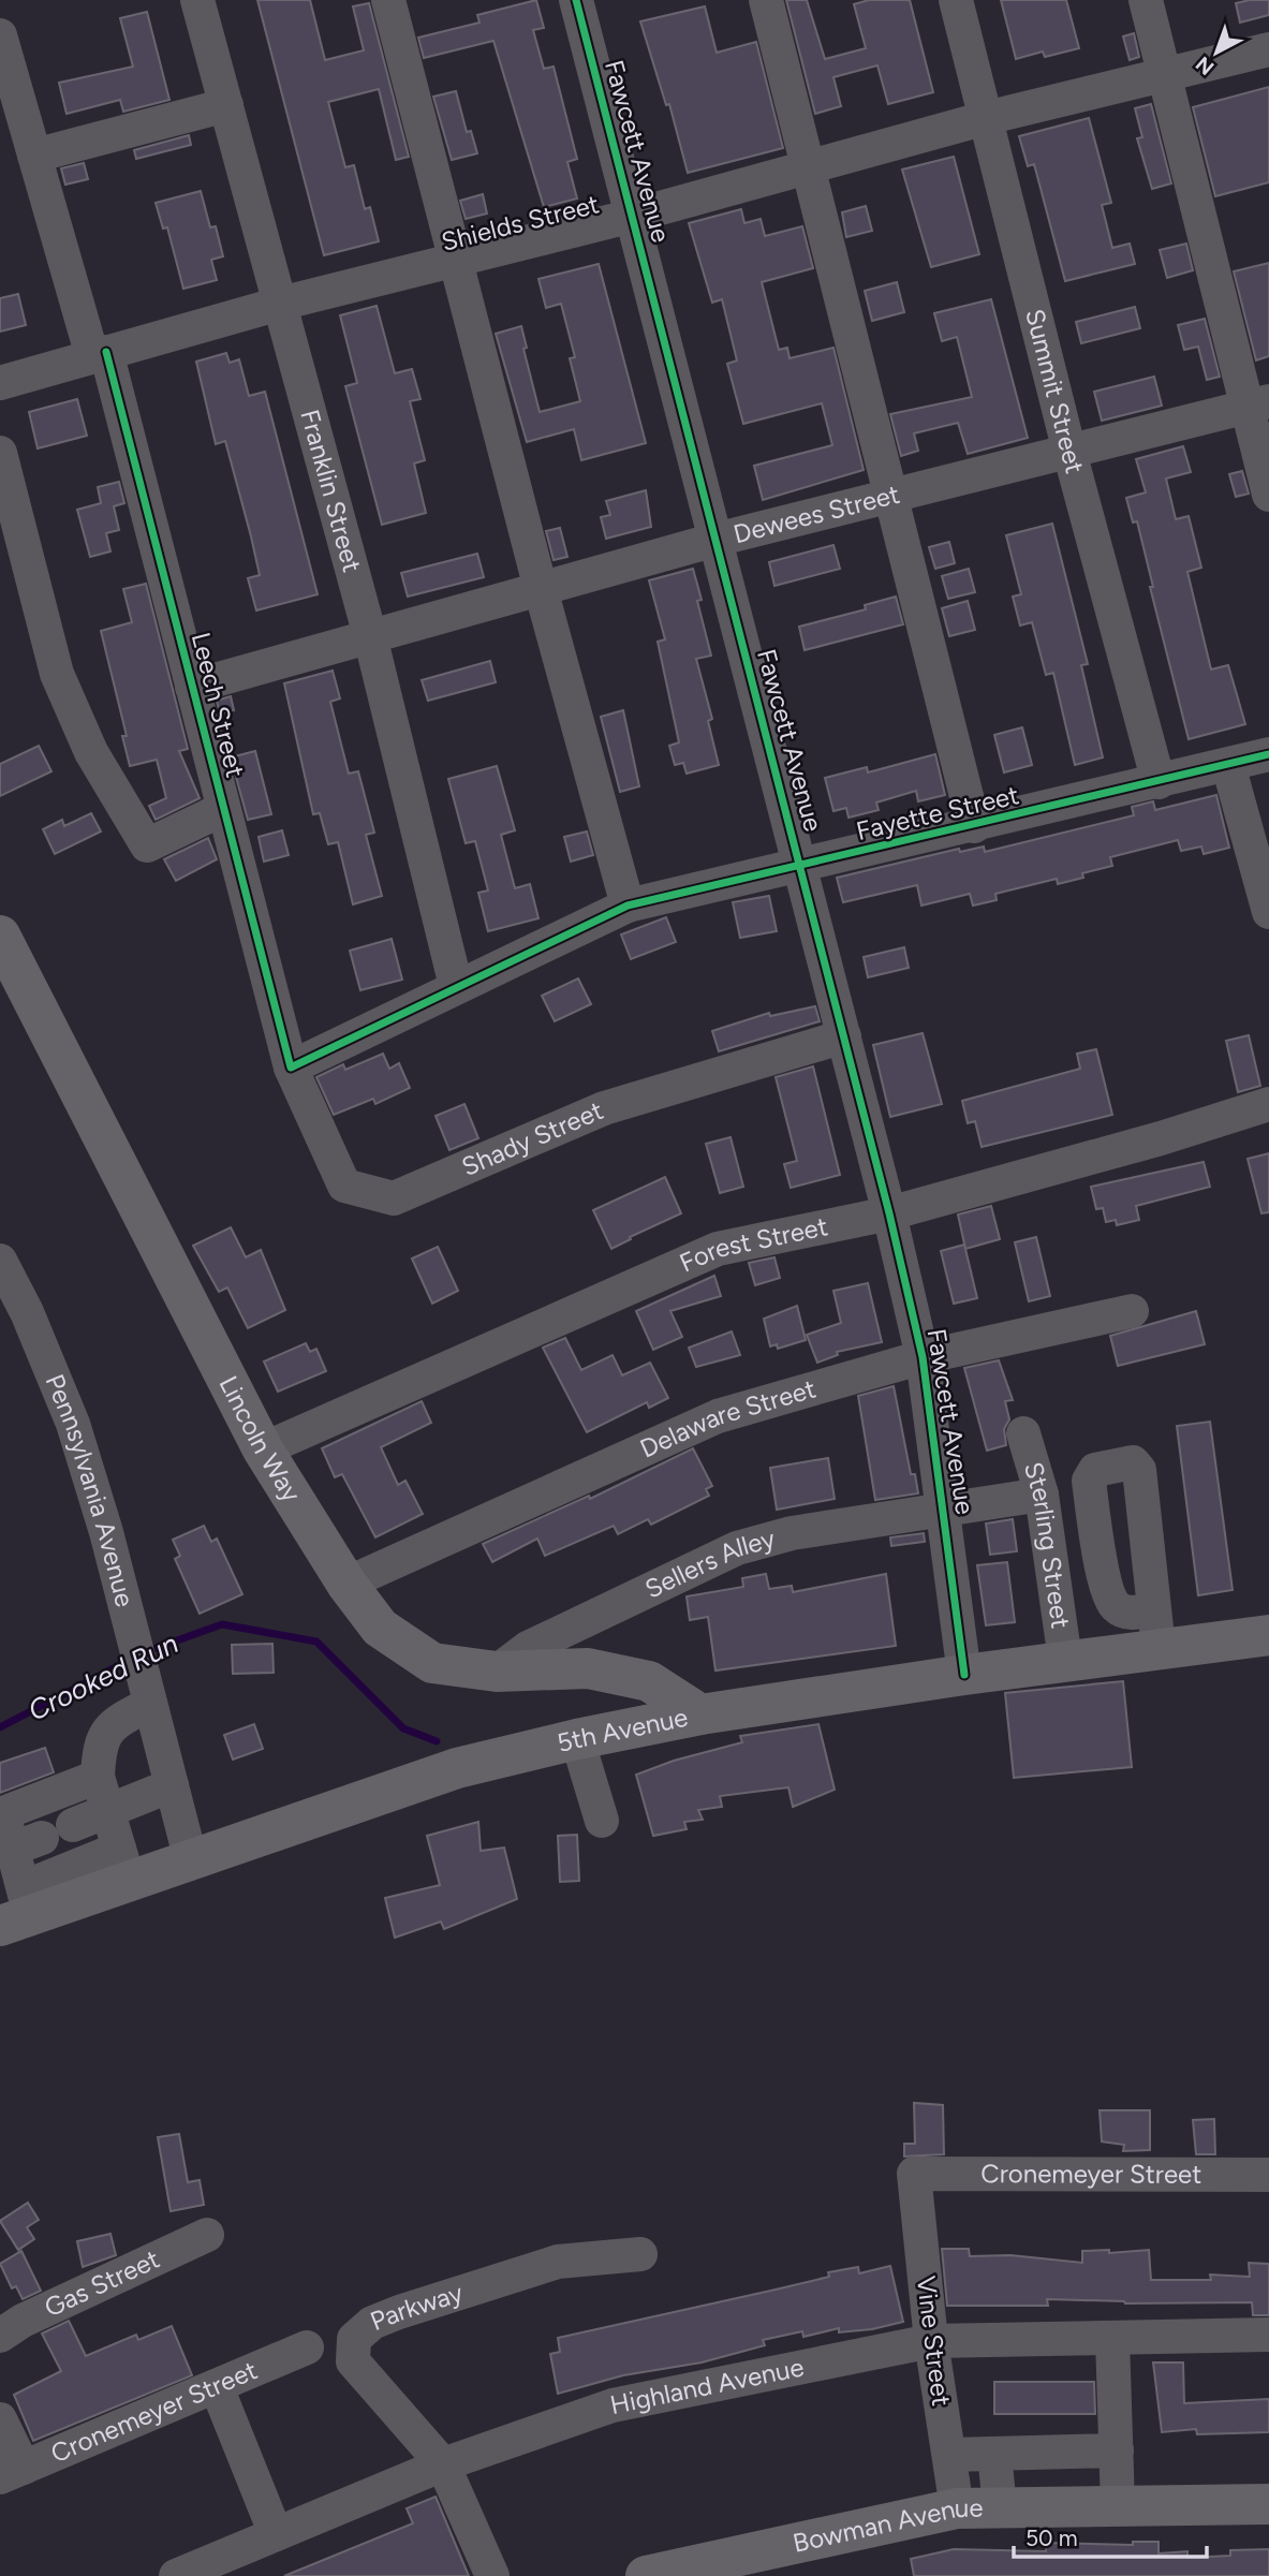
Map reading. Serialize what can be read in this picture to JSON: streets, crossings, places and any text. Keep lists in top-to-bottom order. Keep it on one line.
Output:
{"streets":{"main road":["Lincoln Way","5th Avenue","Bowman Avenue"],"street":["Fawcett Avenue","Shields Street","Summit Street","Franklin Street","Dewees Street","Leech Street","Fayette Street","Shady Street","Forest Street","Delaware Street","Pennsylvania Avenue","Sterling Street","Sellers Alley","Cronemeyer Street","Gas Street","Parkway","Vine Street","Highland Avenue"]},"crossings":[["Fawcett Avenue","Shields Street"],["Fawcett Avenue","Dewees Street"],["Fawcett Avenue","Fayette Street"],["Fawcett Avenue","Shady Street"],["Fawcett Avenue","Forest Street"],["Fawcett Avenue","Delaware Street"],["Fawcett Avenue","Sellers Alley"],["Fawcett Avenue","5th Avenue"],["Shields Street","Summit Street"],["Shields Street","Franklin Street"],["Shields Street","Leech Street"],["Summit Street","Dewees Street"],["Summit Street","Fayette Street"],["Franklin Street","Dewees Street"],["Franklin Street","Fayette Street"],["Dewees Street","Leech Street"],["Leech Street","Fayette Street"],["Leech Street","Shady Street"],["Fayette Street","Shady Street"],["Forest Street","Lincoln Way"],["Delaware Street","Lincoln Way"],["Lincoln Way","Sellers Alley"],["Lincoln Way","5th Avenue"],["Pennsylvania Avenue","5th Avenue"],["Sterling Street","Sellers Alley"],["Sterling Street","5th Avenue"],["Cronemeyer Street","Vine Street"],["Parkway","Highland Avenue"],["Vine Street","Highland Avenue"],["Vine Street","Bowman Avenue"]],"water":["Crooked Run"],"scale_bar":"50 m","north":"bottom left"}
